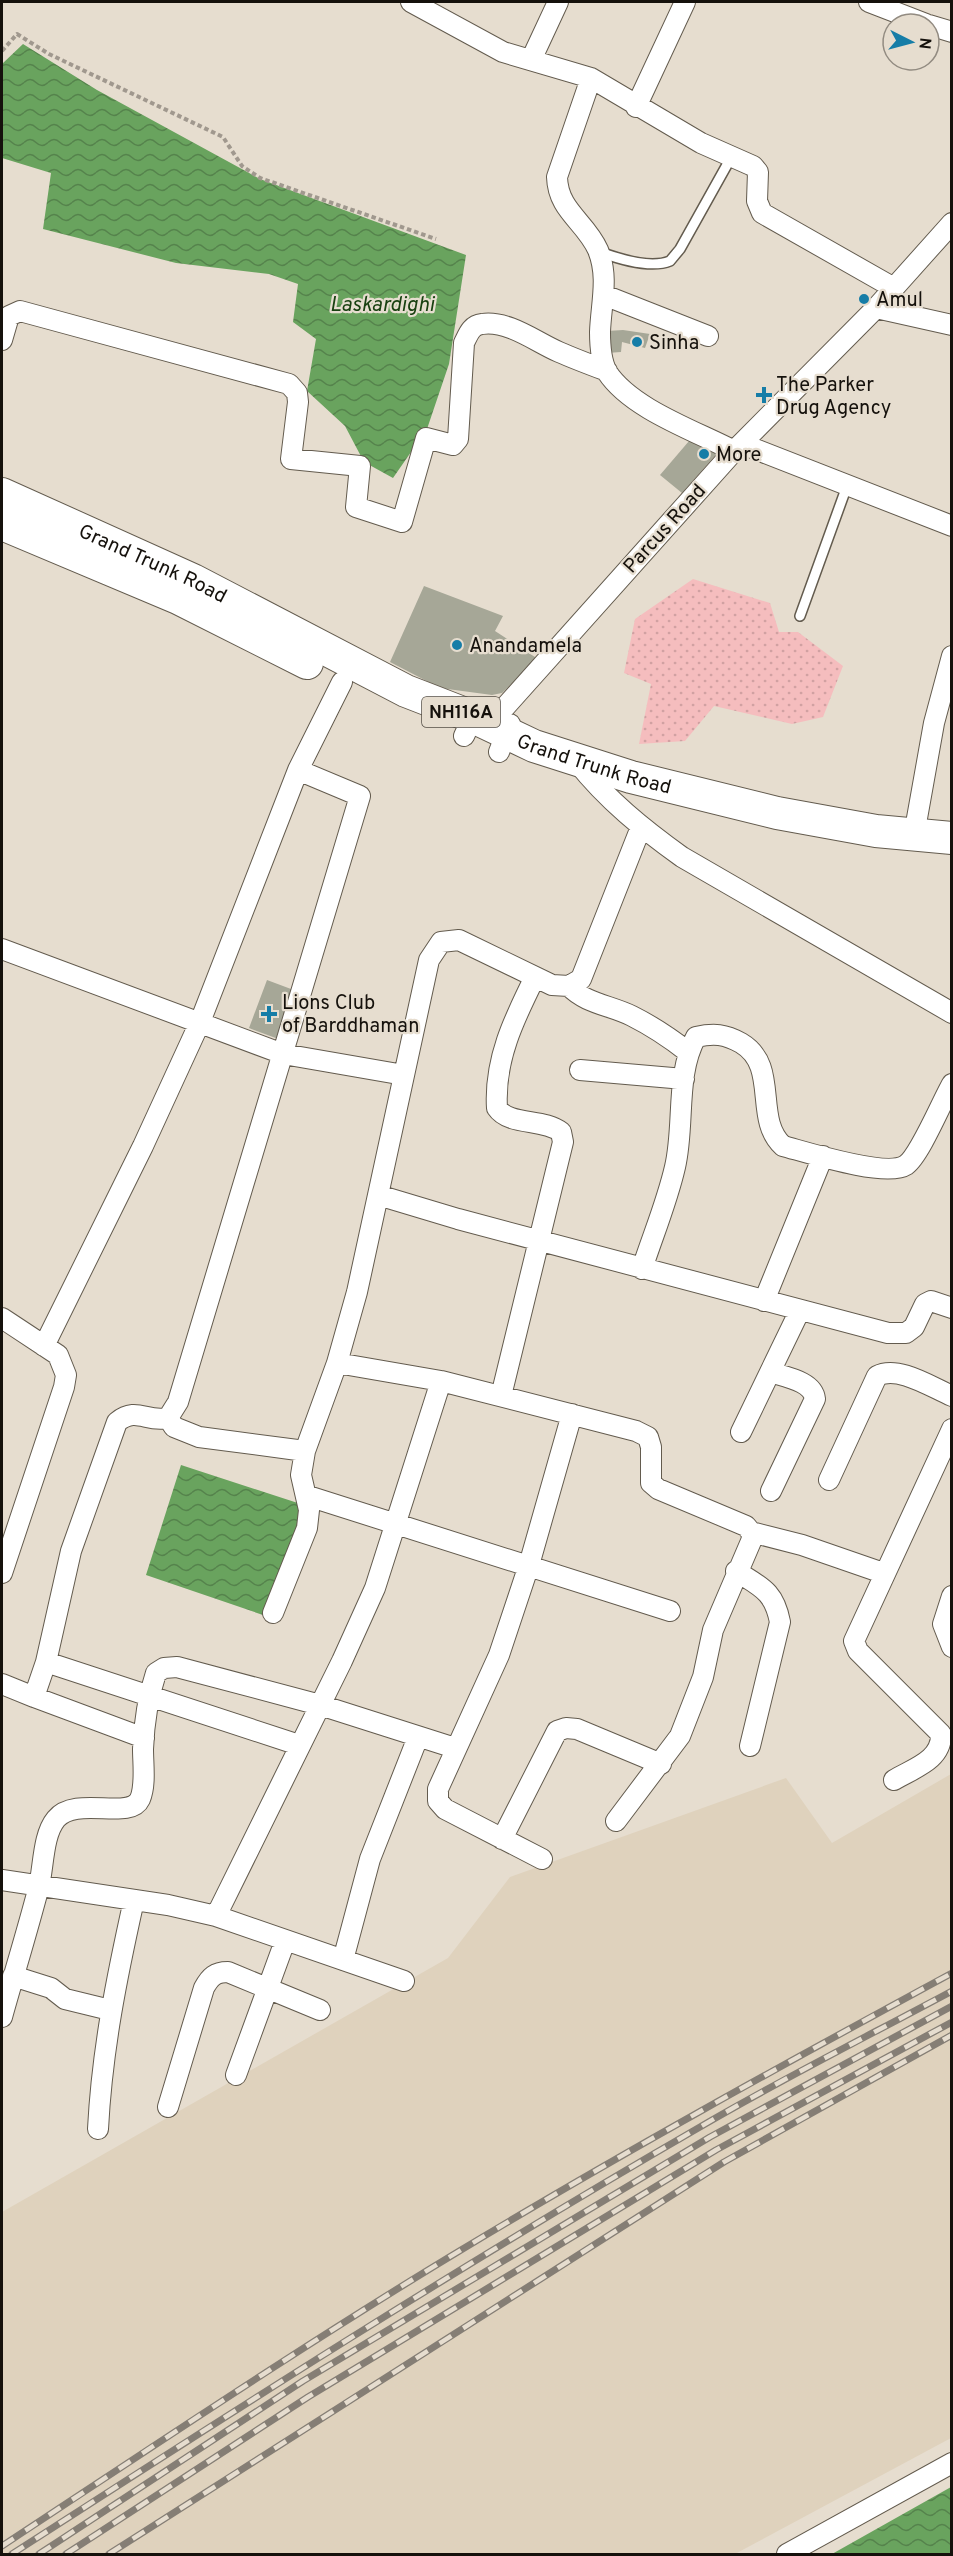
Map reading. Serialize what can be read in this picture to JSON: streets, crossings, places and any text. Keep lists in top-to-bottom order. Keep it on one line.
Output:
{"streets":{"highway":["Grand Trunk Road","NH116A"],"street":["Parcus Road"]},"crossings":[["Parcus Road","Grand Trunk Road"]],"water":["Laskardighi"],"places":{"other":["Amul","Sinha","More","Anandamela"],"health":["The Parker Drug Agency","Lions Club of Barddhaman"]},"north":"right"}
